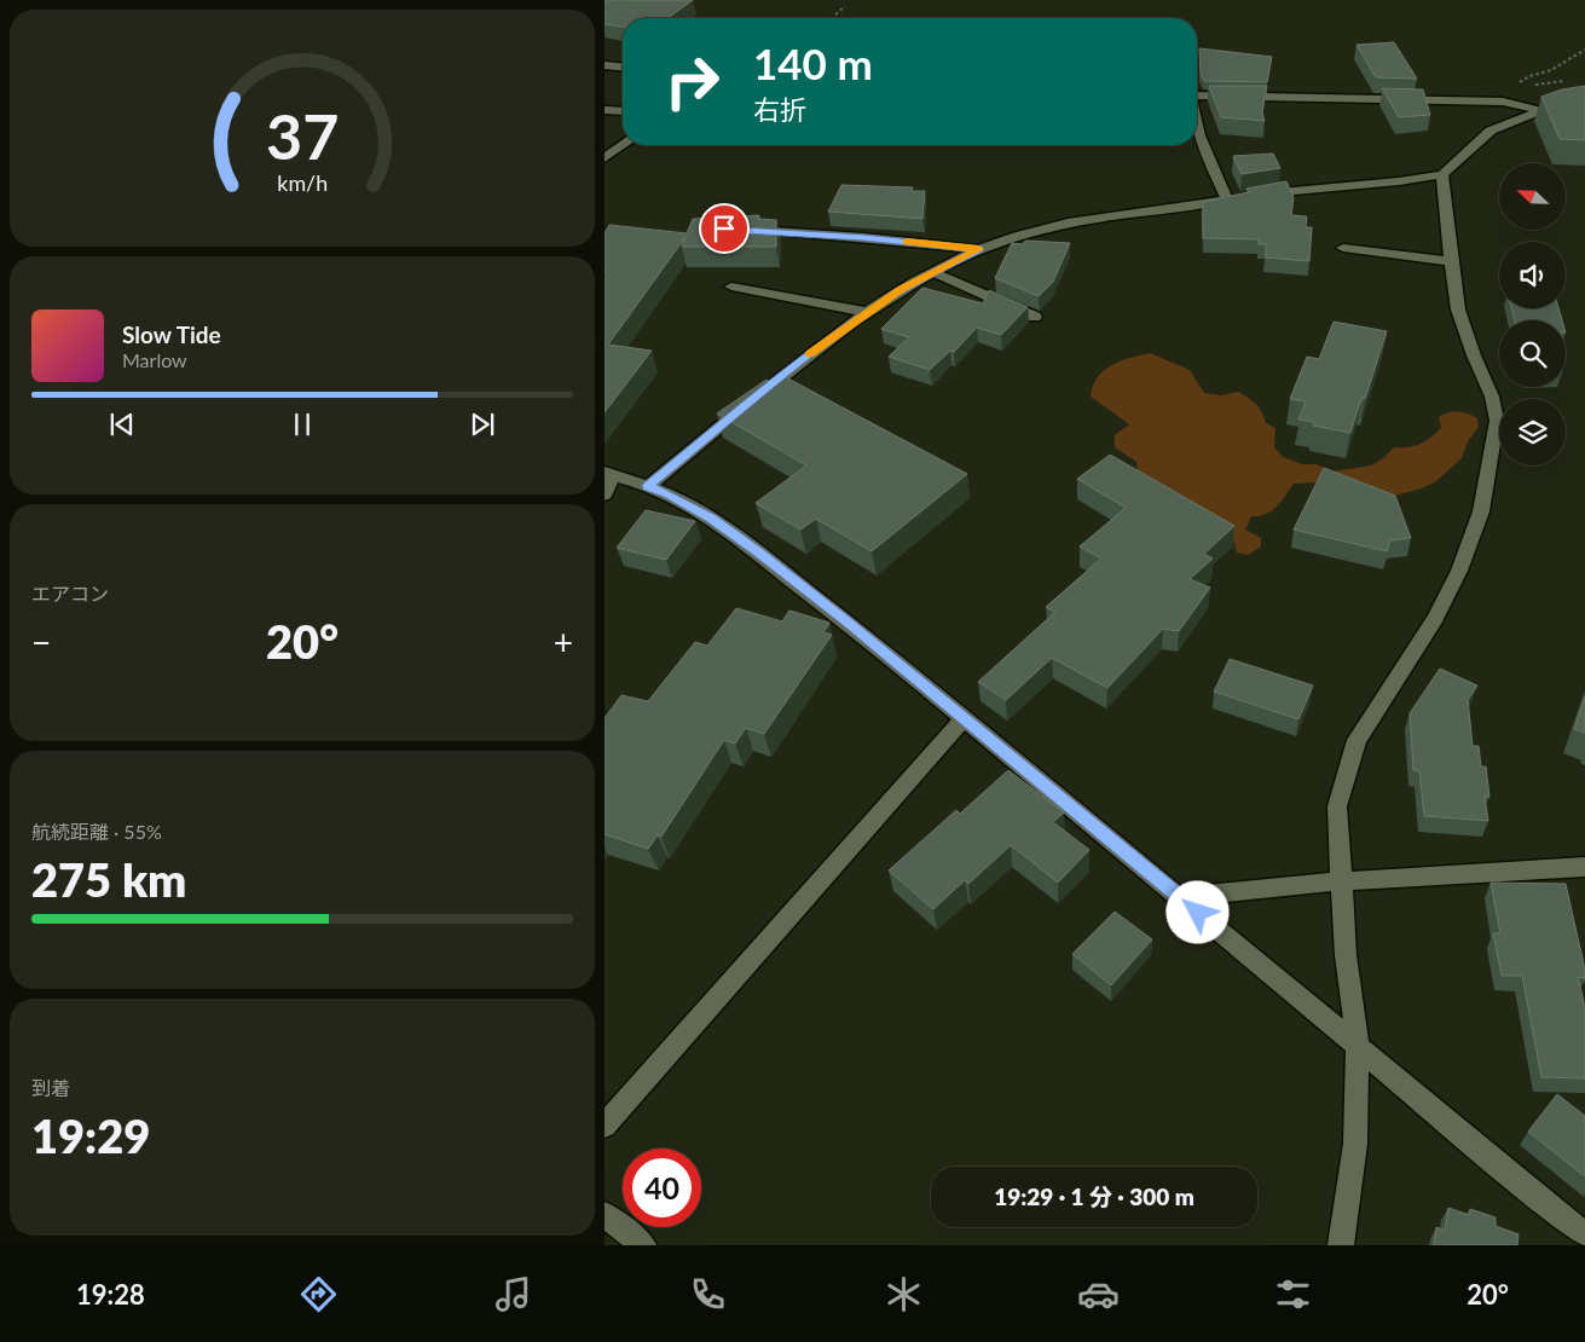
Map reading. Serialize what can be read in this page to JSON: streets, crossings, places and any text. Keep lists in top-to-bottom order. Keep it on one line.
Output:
{"north":"top left","page":{"turn":["140 m","右折"],"song":["Slow Tide","Marlow"],"tile":["エアコン",["航続距離 · 55%","275 km"],["到着","19:29"]],"heat":["−","20°","+"],"limit":"40","trip":"19:29 · 1 分 · 300 m","tabs":["19:28","20°"],"gauge":["37","km/h"]}}
